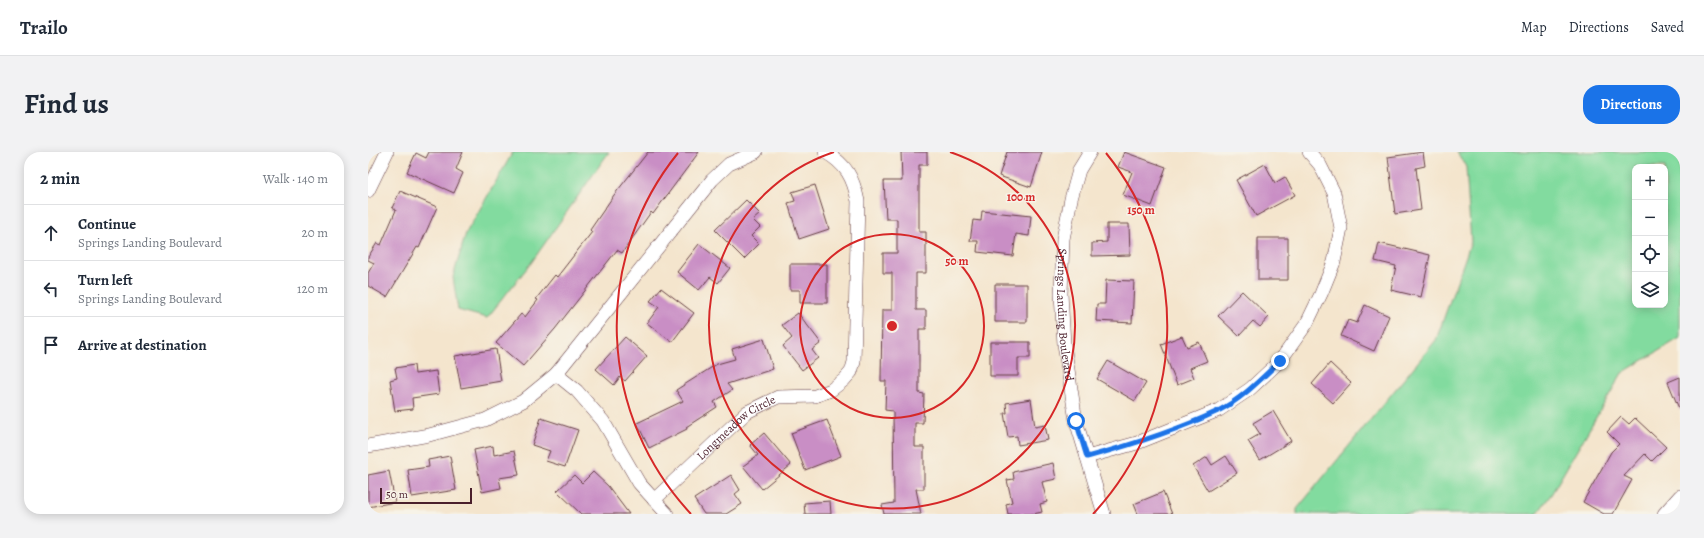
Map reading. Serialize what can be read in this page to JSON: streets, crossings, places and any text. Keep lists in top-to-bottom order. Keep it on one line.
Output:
{"streets":{"street":["Springs Landing Boulevard","Longmeadow Circle"]},"scale_bar":"50 m","page":{"header":"Trailo","nav":["Map","Directions","Saved"],"title":"Find us","buttons":"Directions","heading":["2 min","Walk · 140 m"],"map_buttons":["+","−"],"list":[["Continue","Springs Landing Boulevard","20 m"],["Turn left","Springs Landing Boulevard","120 m"],"Arrive at destination"],"scale":"50 m"},"rings":["100 m","150 m","50 m"]}
